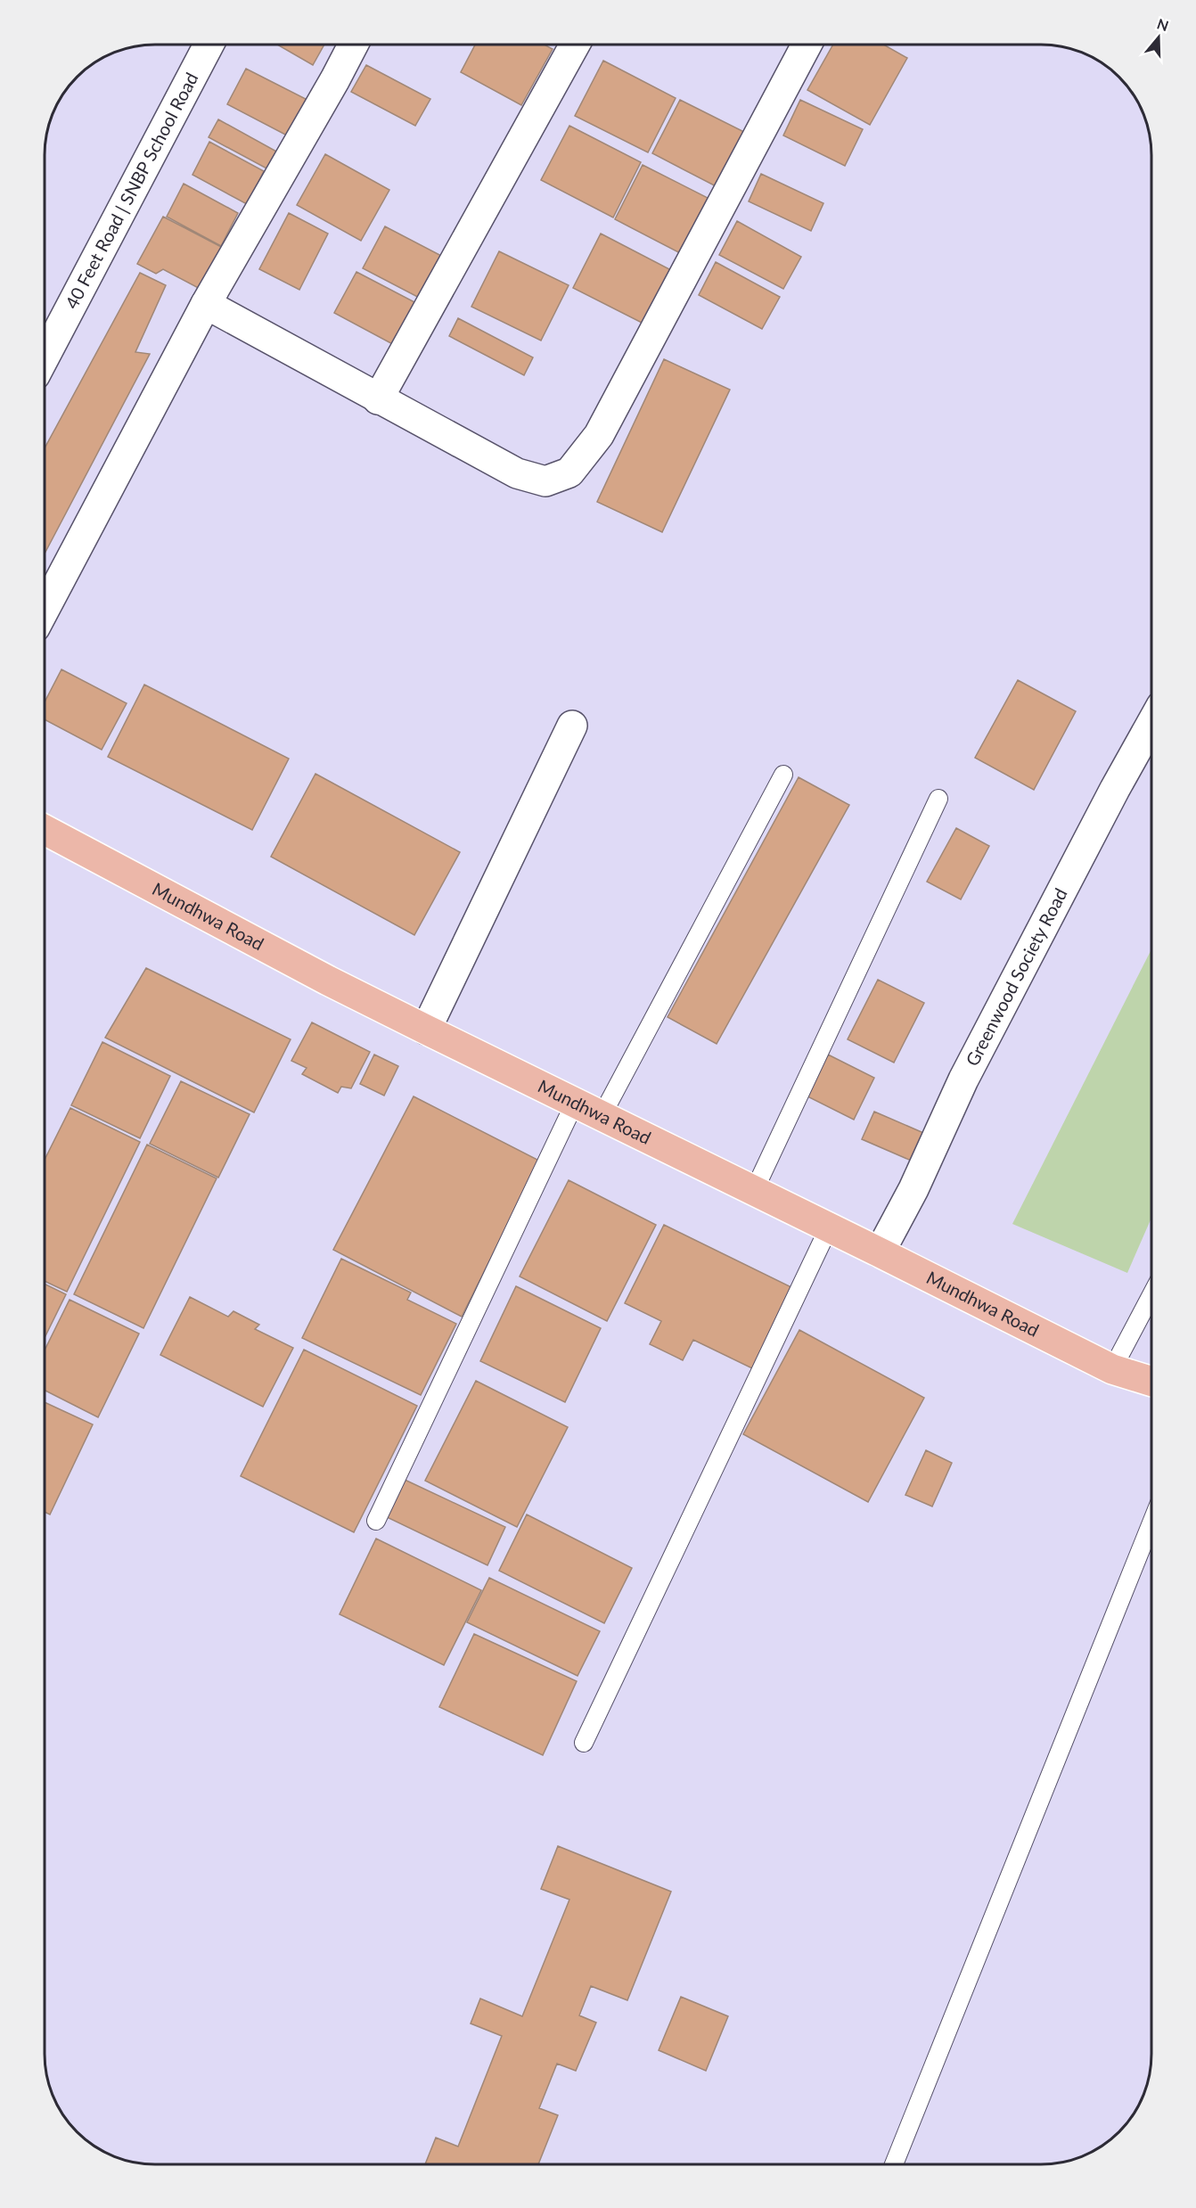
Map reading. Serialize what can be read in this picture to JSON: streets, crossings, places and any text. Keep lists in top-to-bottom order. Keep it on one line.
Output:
{"streets":{"main road":["Mundhwa Road"],"street":["40 Feet Road | SNBP School Road","Greenwood Society Road"]},"crossings":[["Mundhwa Road","Greenwood Society Road"]],"north":"top"}
